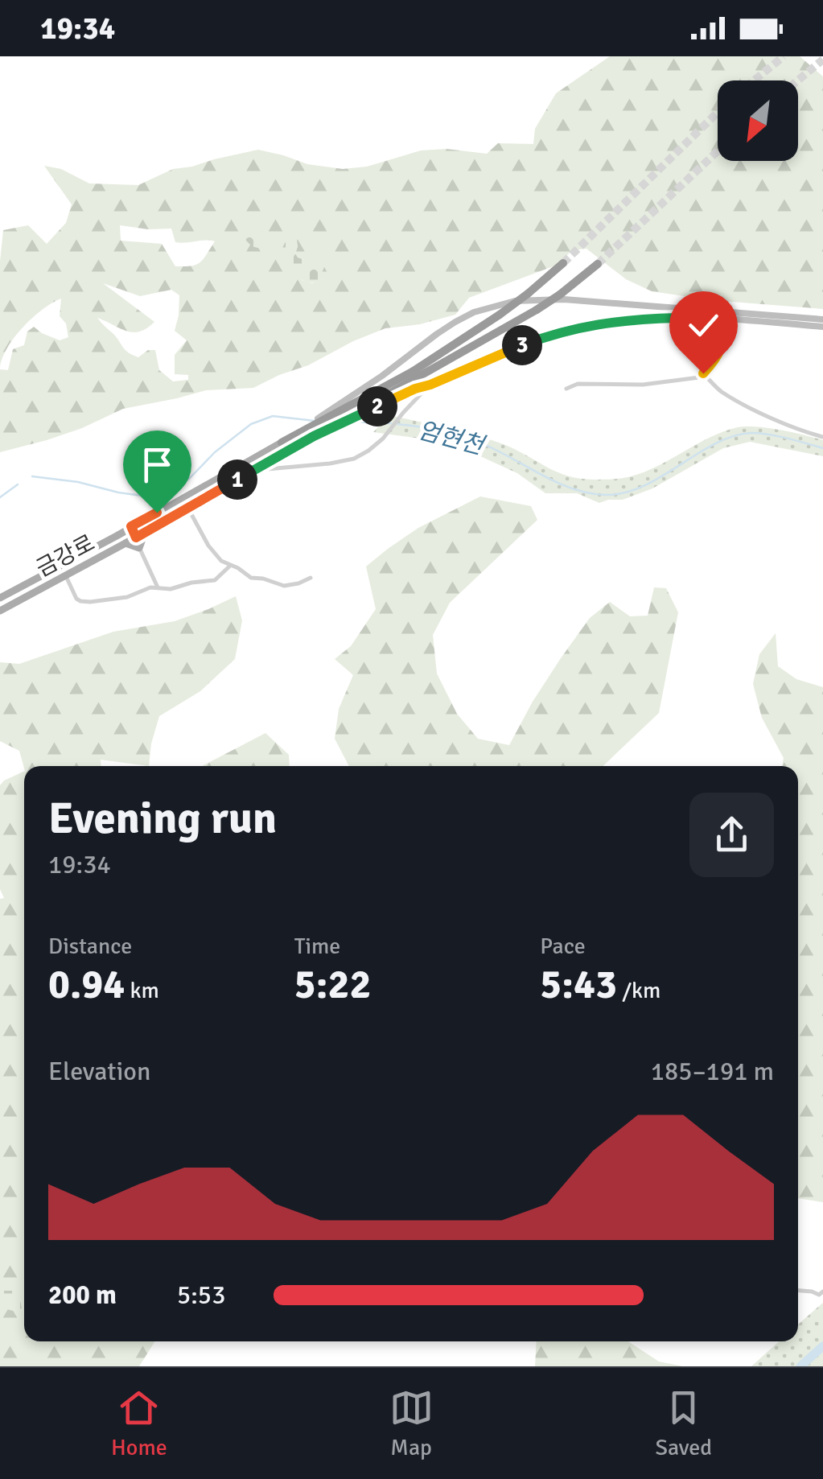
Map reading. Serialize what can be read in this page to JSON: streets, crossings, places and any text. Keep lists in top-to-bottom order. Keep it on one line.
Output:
{"streets":{"main road":["금강로"]},"water":["엄현천"],"north":"bottom left","page":{"status":"19:34","pins":["3","2","1"],"heading":["Evening run","19:34"],"stats":[["Distance","0.94 km"],["Time","5:22"],["Pace","5:43 /km"]],"chart":["Elevation","185–191 m"],"list":[{"name":"200 m","note":"5:53"}],"tabs":["Home","Map","Saved"]}}
